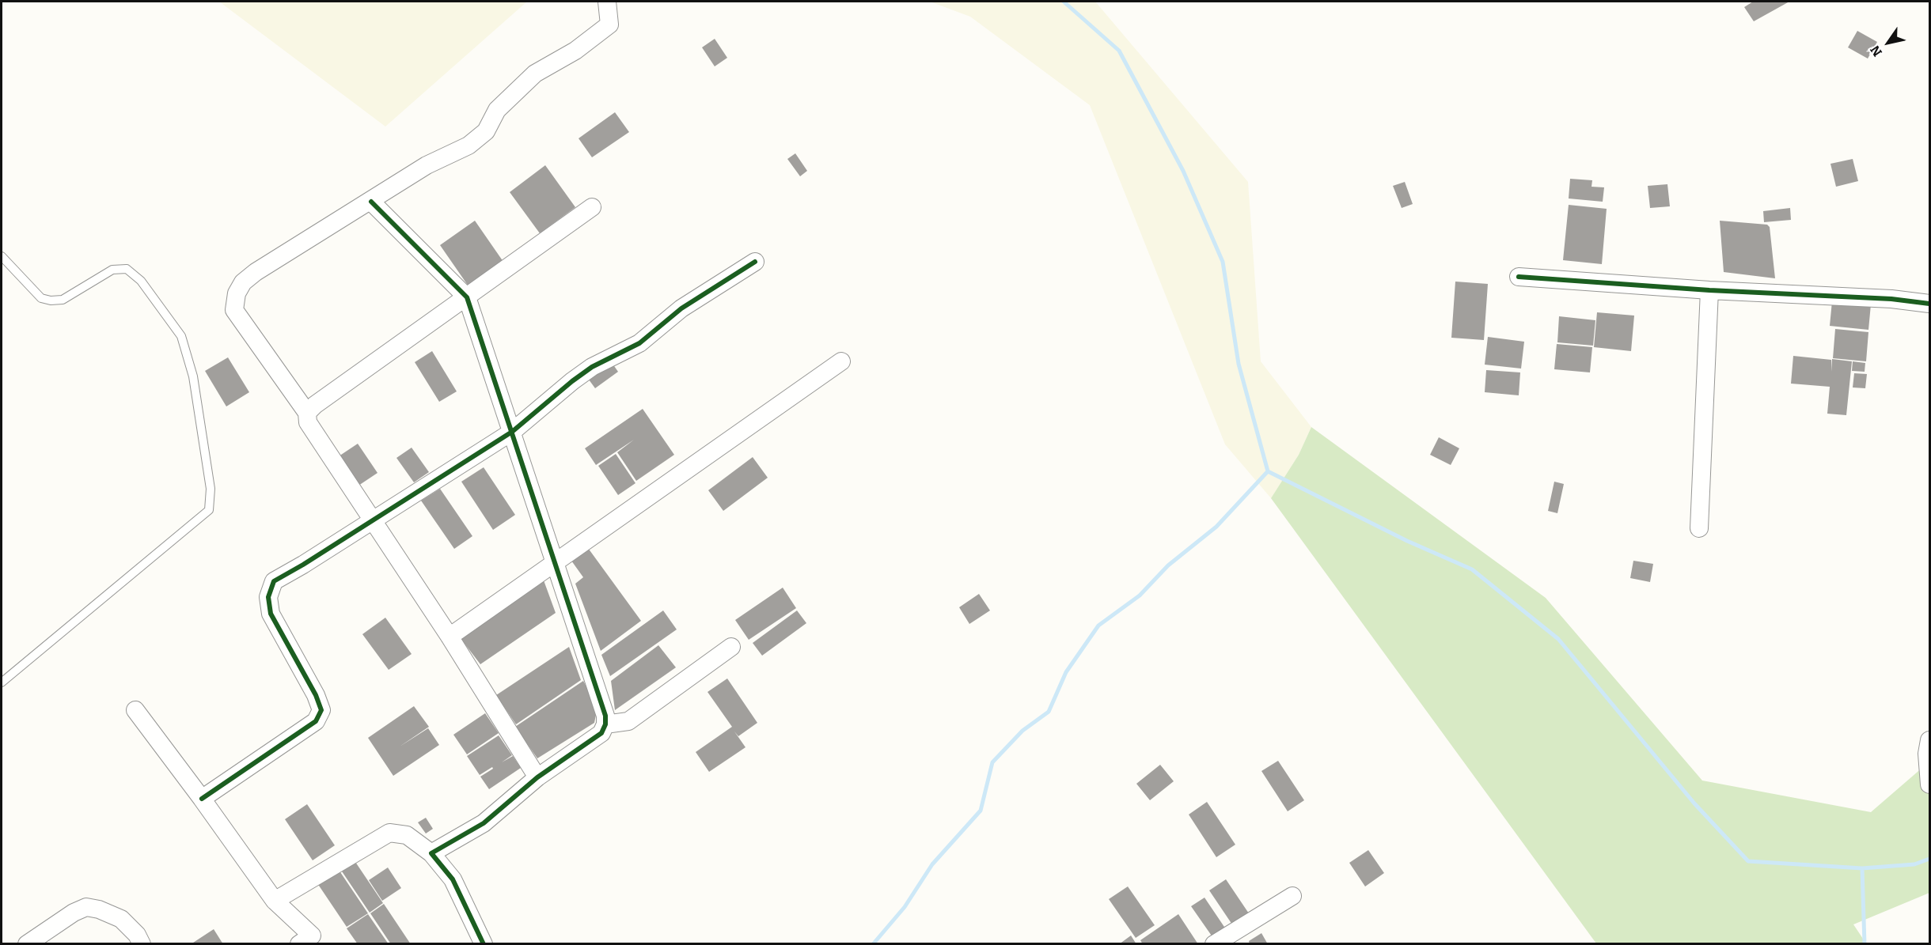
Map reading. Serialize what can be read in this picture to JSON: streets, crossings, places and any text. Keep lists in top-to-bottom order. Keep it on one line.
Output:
{"north":"bottom left"}
